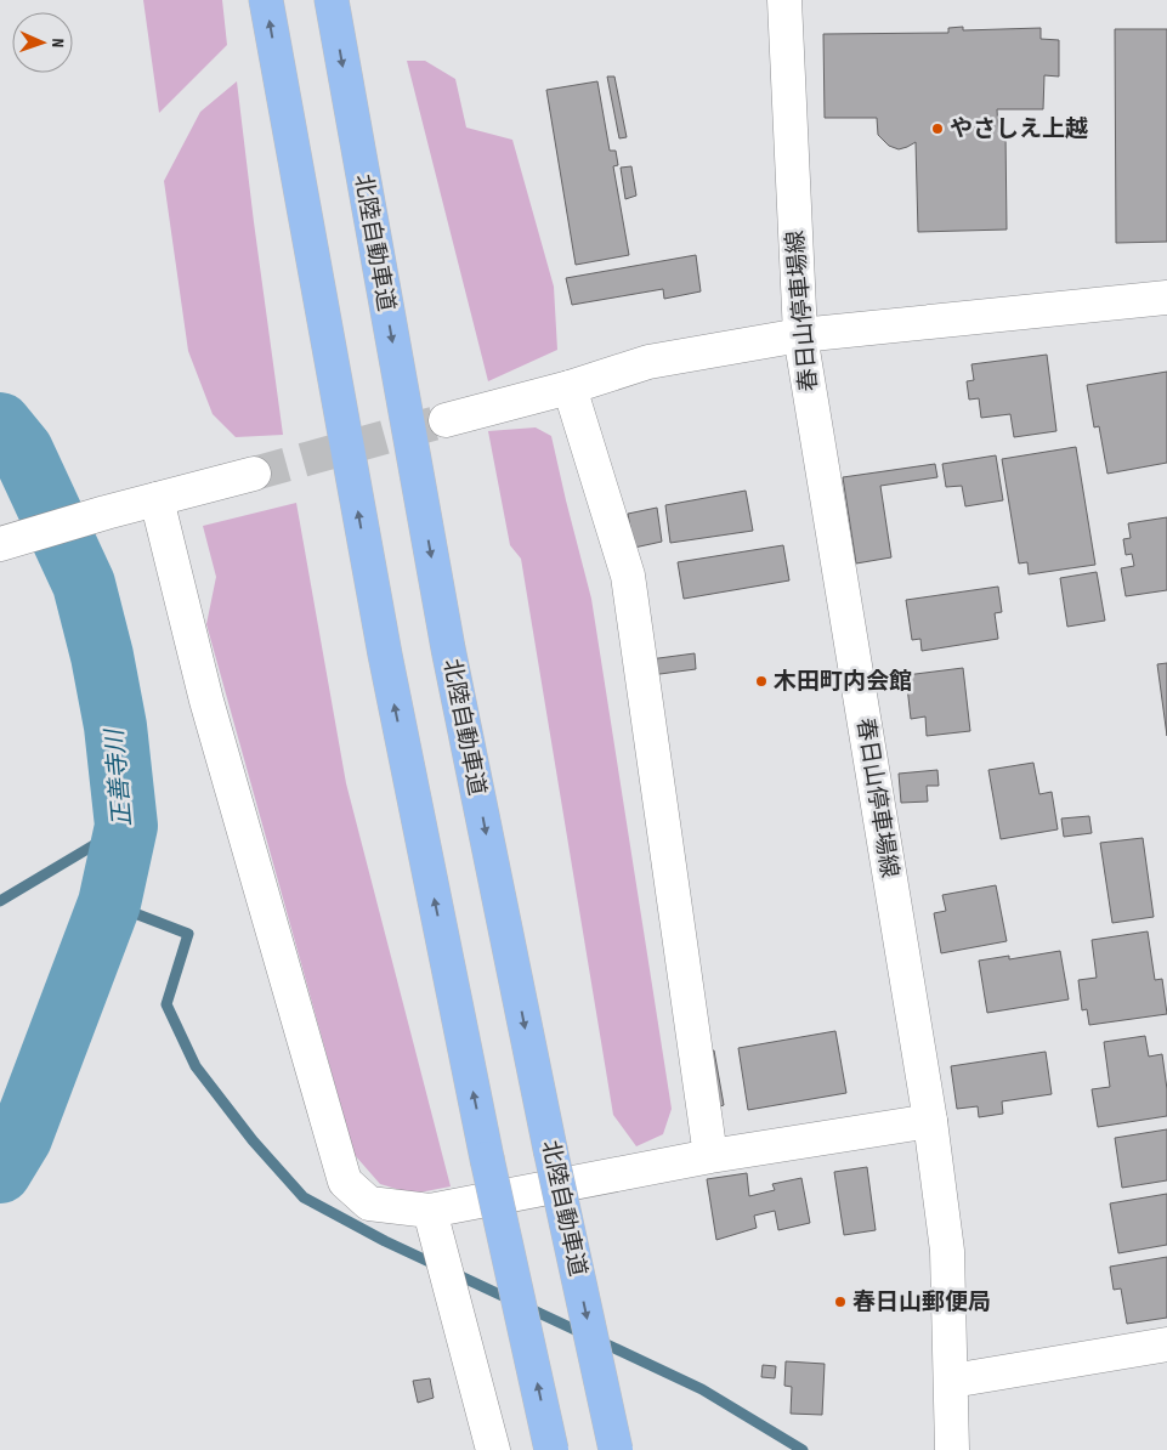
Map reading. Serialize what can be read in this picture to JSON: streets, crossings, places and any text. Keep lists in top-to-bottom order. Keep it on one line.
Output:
{"streets":{"highway":["北陸自動車道"],"street":["春日山停車場線"]},"water":["正善寺川"],"places":["やさしえ上越","木田町内会館","春日山郵便局"],"north":"right"}
